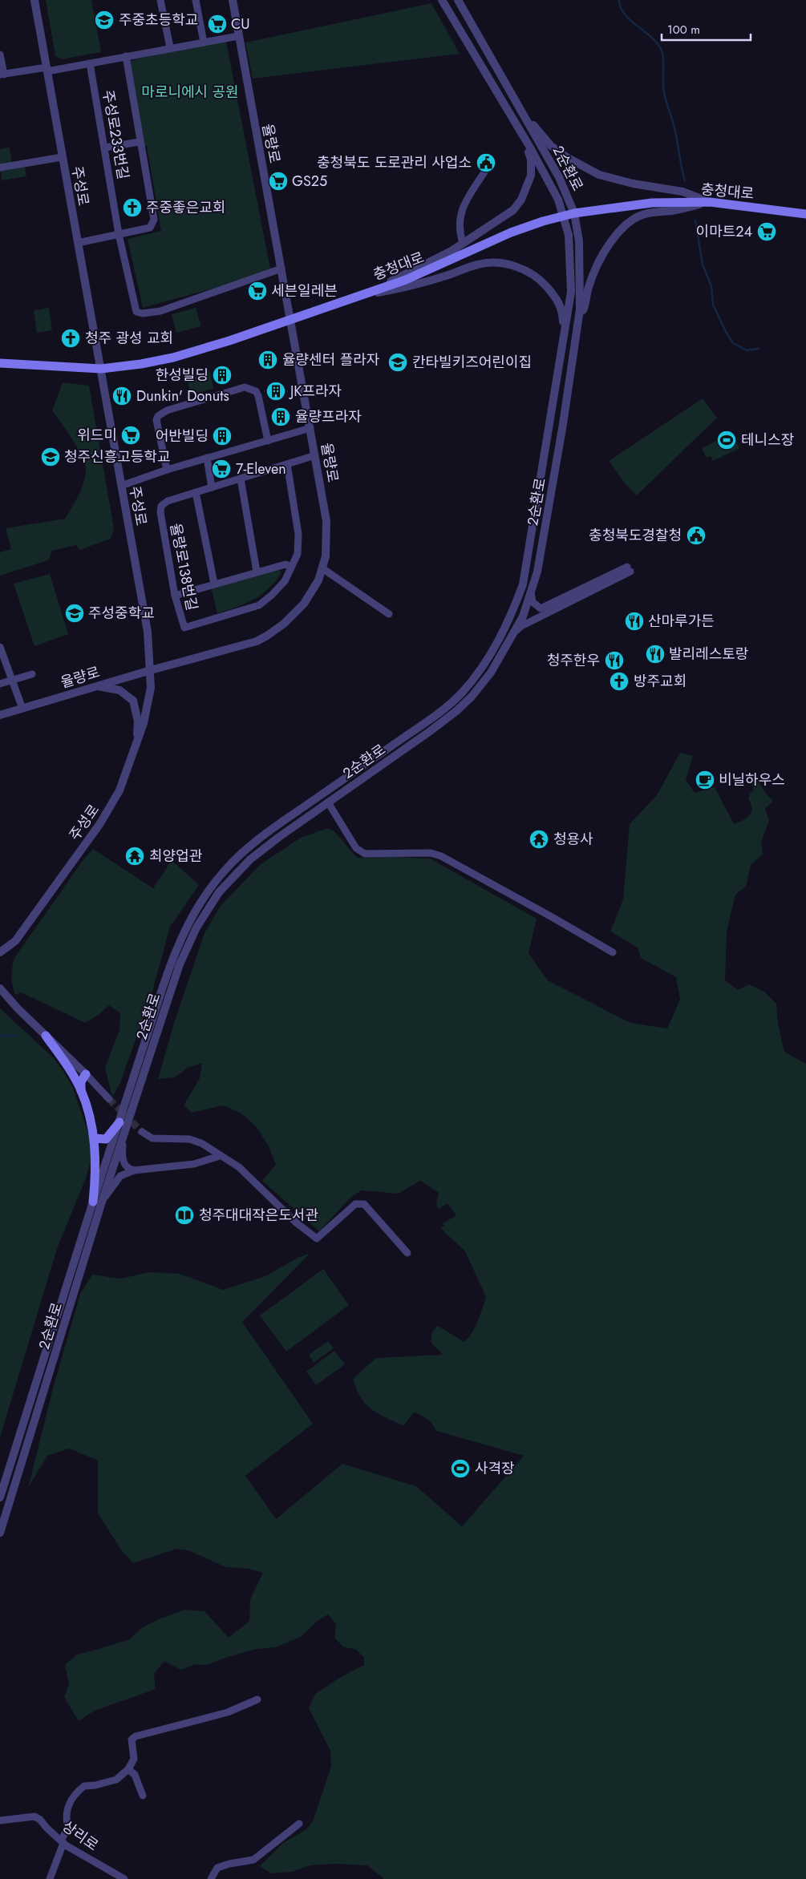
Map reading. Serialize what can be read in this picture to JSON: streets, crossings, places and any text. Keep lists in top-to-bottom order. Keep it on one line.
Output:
{"streets":{"main road":["충청대로"],"street":["주성로233번길","율량로","2순환로","주성로","율량로138번길","상리로"]},"crossings":[["주성로233번길","율량로"],["율량로","주성로"],["율량로","충청대로"],["율량로","율량로138번길"],["2순환로","충청대로"],["주성로","충청대로"]],"parks":["마로니에시 공원"],"places":{"school or university":["주중초등학교","칸타빌키즈어린이집","청주신흥고등학교","주성중학교"],"supermarket":["CU","GS25","이마트24","세븐일레븐","위드미","7-Eleven"],"public building":["충청북도 도로관리 사업소","충청북도경찰청"],"church":["주중좋은교회","청주 광성 교회","방주교회"],"building":["율량센터 플라자","한성빌딩","JK프라자","율량프라자","어반빌딩"],"restaurant":["Dunkin' Donuts","산마루가든","발리레스토랑","청주한우"],"sports":["테니스장","사격장"],"cafe":["비닐하우스"],"temple":["청용사","최양업관"],"library":["청주대대작은도서관"]},"scale_bar":"100 m"}
